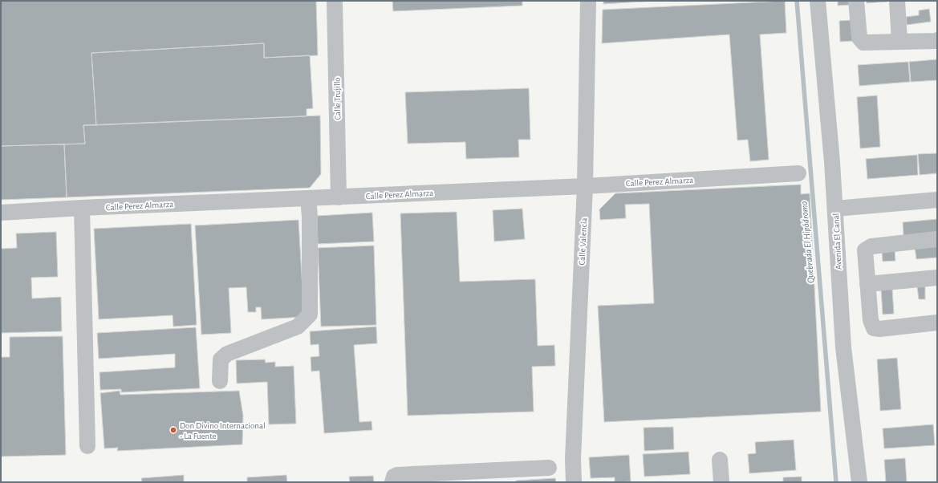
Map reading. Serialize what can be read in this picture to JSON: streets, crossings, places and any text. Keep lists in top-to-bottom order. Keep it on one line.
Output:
{"streets":{"street":["Calle Trujillo","Calle Perez Almarza","Calle Valencia","Avenida El Canal"]},"crossings":[["Calle Trujillo","Calle Perez Almarza"],["Calle Perez Almarza","Calle Valencia"]],"water":["Quebrada El Hipódromo"],"places":["Don Divino Internacional - La Fuente"]}
